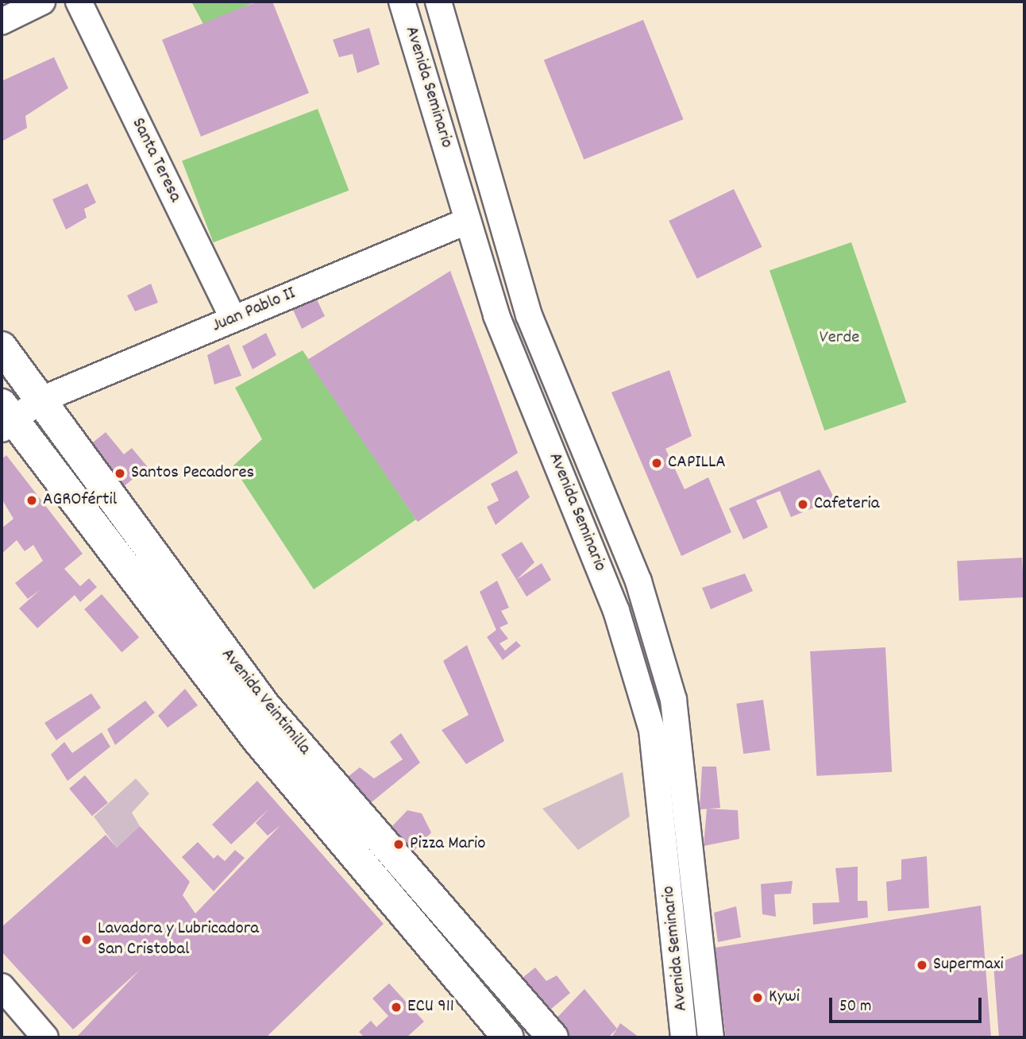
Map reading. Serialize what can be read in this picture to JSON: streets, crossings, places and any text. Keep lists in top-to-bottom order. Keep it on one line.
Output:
{"streets":{"main road":["Avenida Veintimilla"],"street":["Avenida Seminario","Santa Teresa","Juan Pablo II"]},"crossings":[["Avenida Seminario","Juan Pablo II"],["Santa Teresa","Juan Pablo II"],["Juan Pablo II","Avenida Veintimilla"]],"parks":["Verde"],"places":["CAPILLA","Santos Pecadores","AGROfértil","Cafeteria","Pizza Mario","Lavadora y Lubricadora San Cristobal","Supermaxi","Kywi","ECU 911"],"scale_bar":"50 m"}
